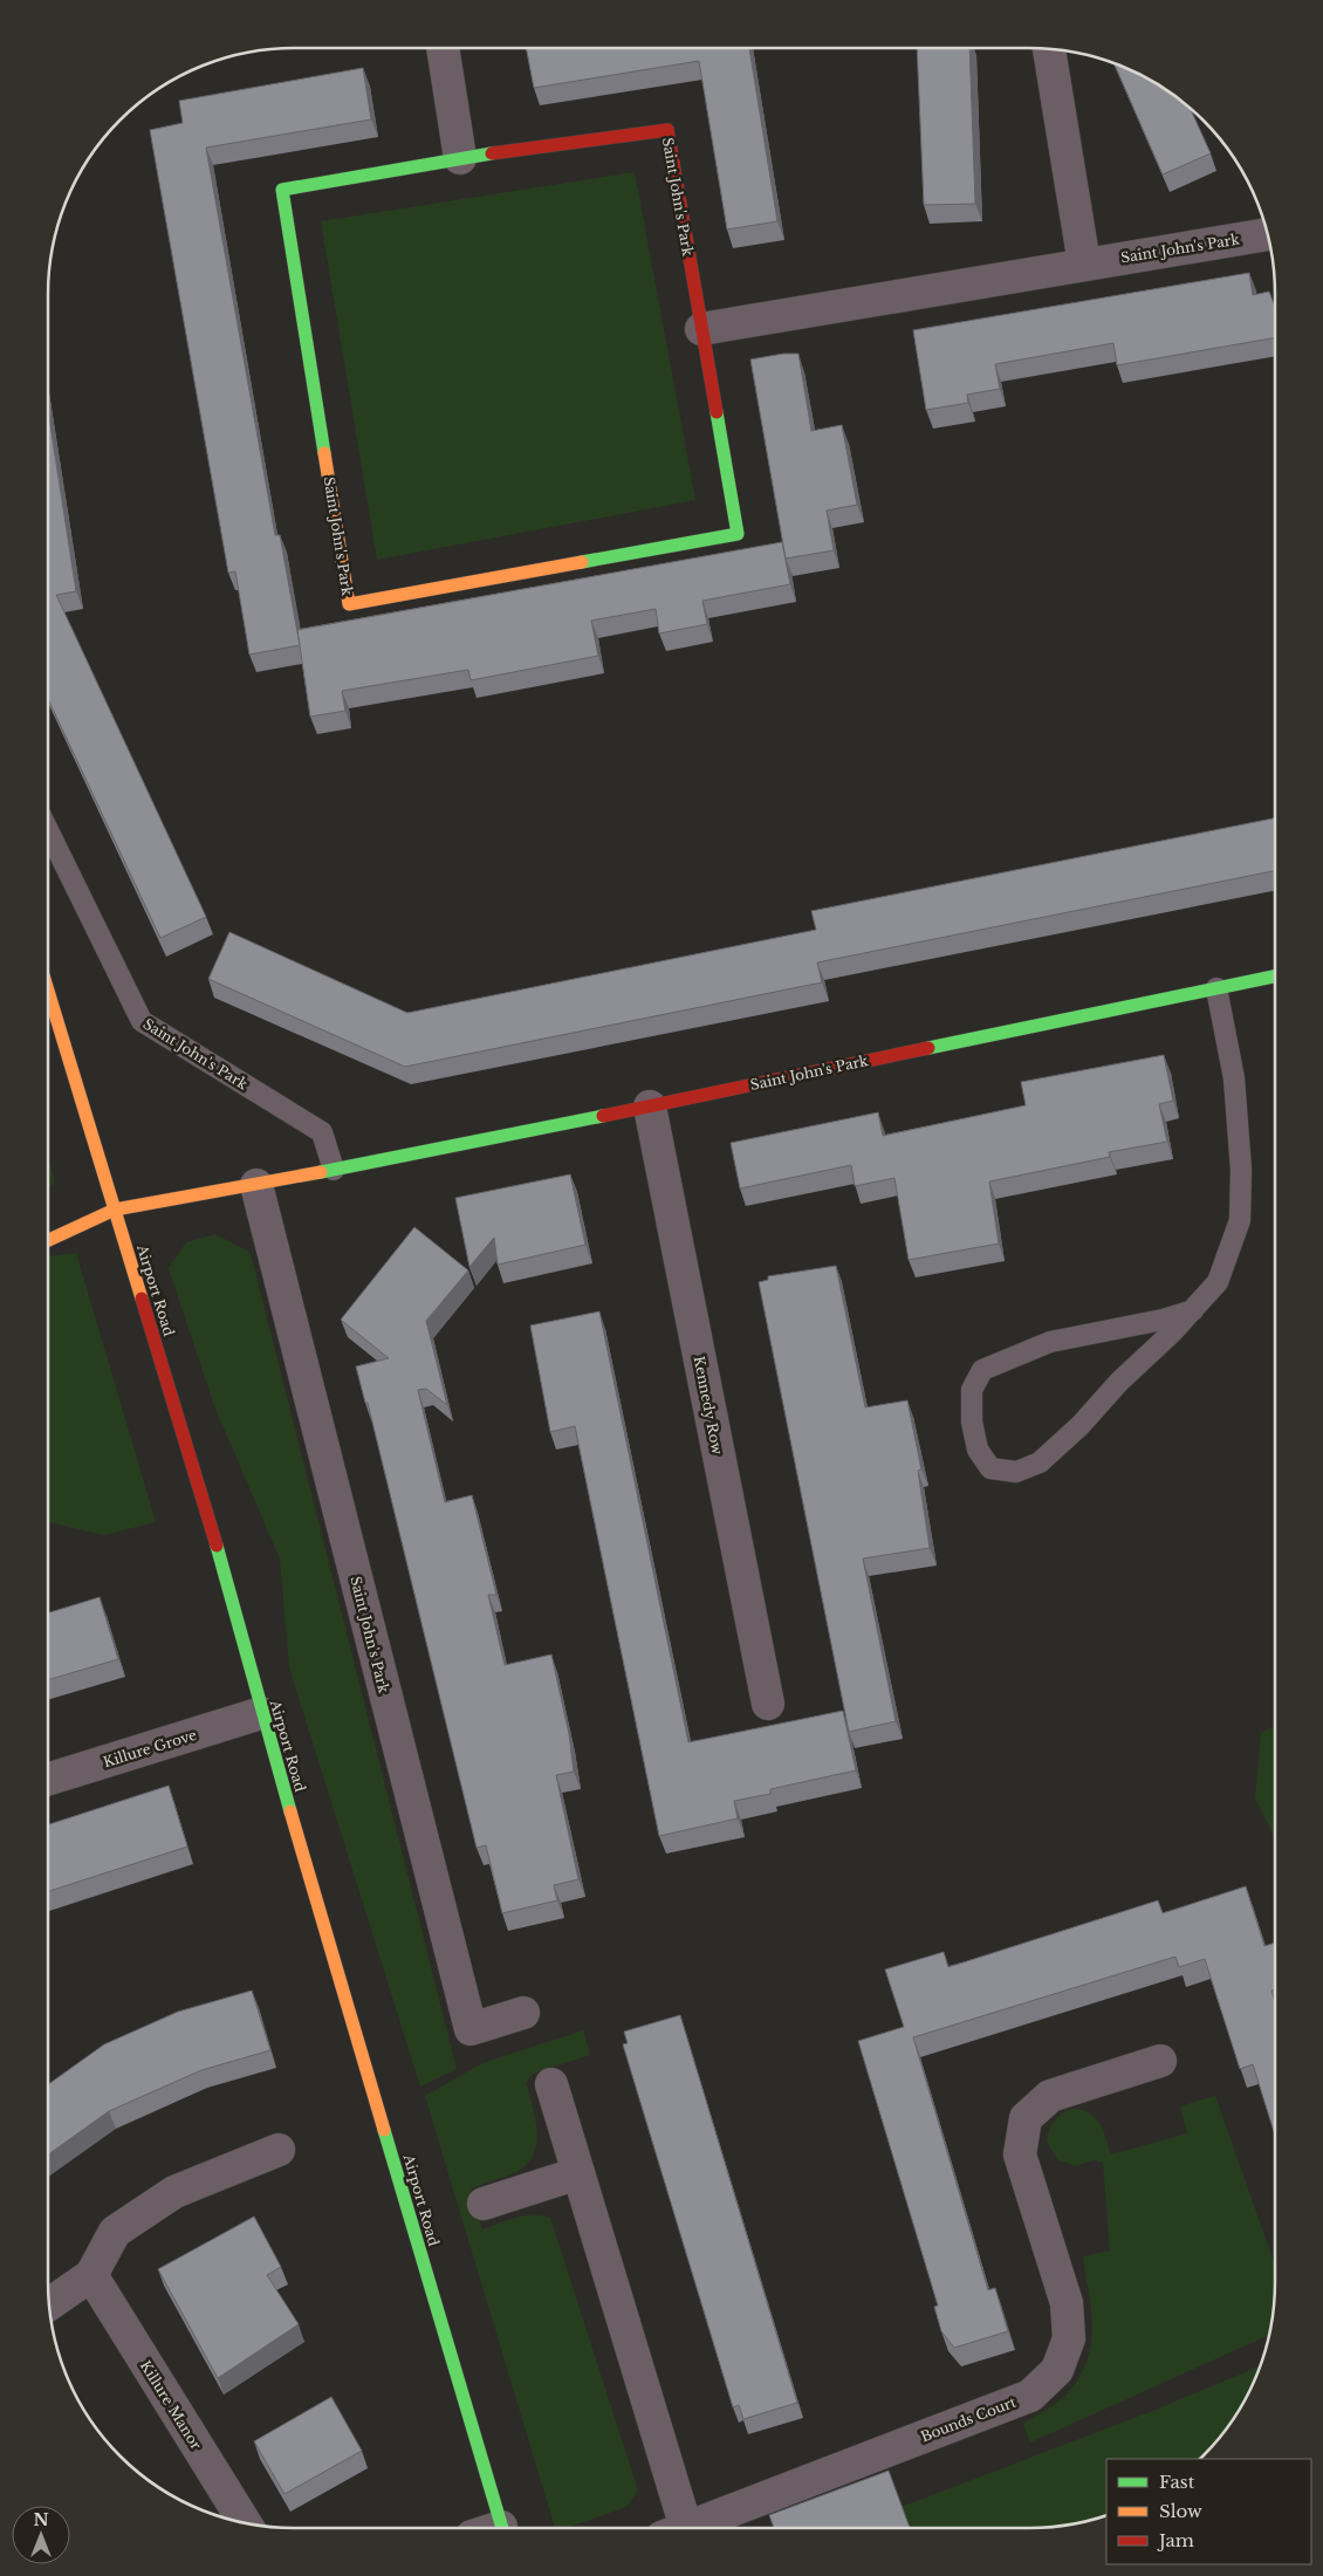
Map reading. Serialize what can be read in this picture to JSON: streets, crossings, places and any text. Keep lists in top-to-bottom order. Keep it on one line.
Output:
{"streets":{"street":["Saint John's Park","Airport Road","Kennedy Row","Killure Grove","Killure Manor","Bounds Court"]},"crossings":[["Saint John's Park","Airport Road"],["Saint John's Park","Kennedy Row"],["Airport Road","Killure Grove"]],"legend":["Fast","Slow","Jam"],"north":"top"}
